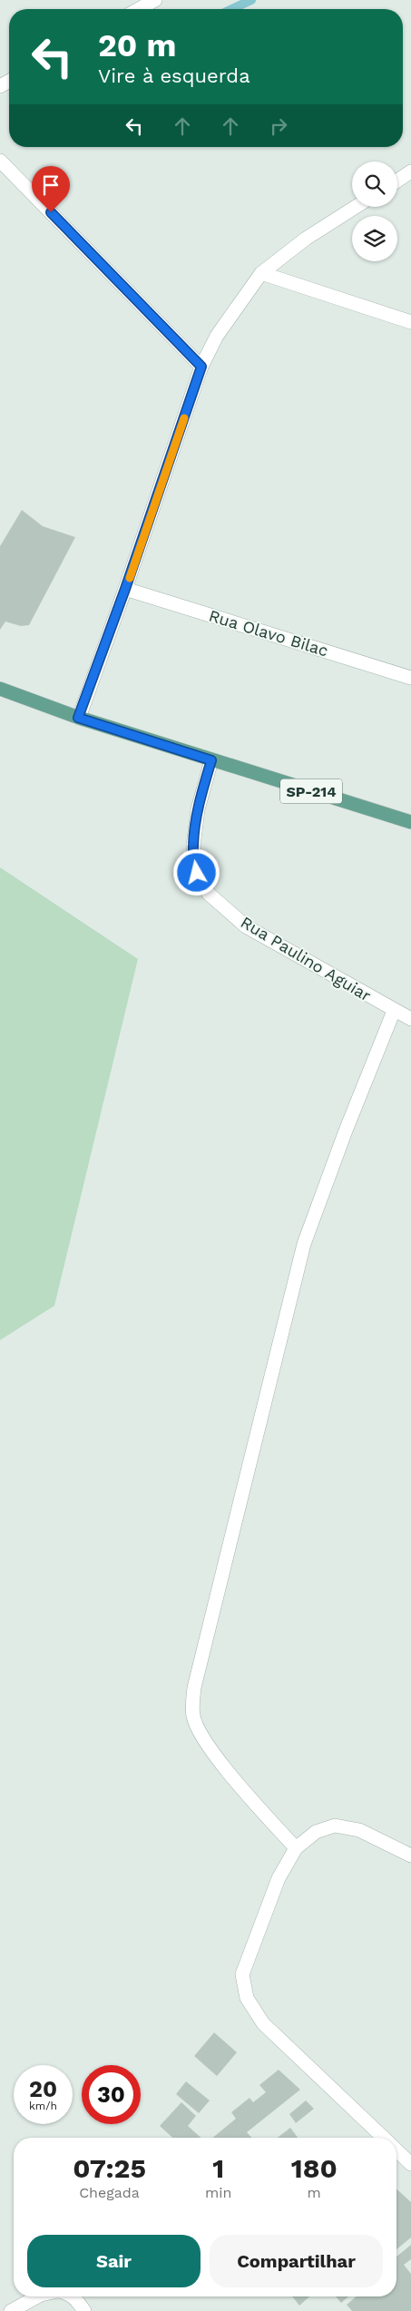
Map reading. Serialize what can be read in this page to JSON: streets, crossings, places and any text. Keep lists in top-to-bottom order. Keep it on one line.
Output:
{"streets":{"main road":["SP-214"],"street":["Rua Olavo Bilac","Rua Paulino Aguiar"]},"crossings":[["SP-214","Rua Paulino Aguiar"]],"page":{"turn":["20 m","Vire à esquerda"],"speed":"20 km/h","limit":"30","eta":["07:25","Chegada","1","min","180","m"],"buttons":["Sair","Compartilhar"]}}
